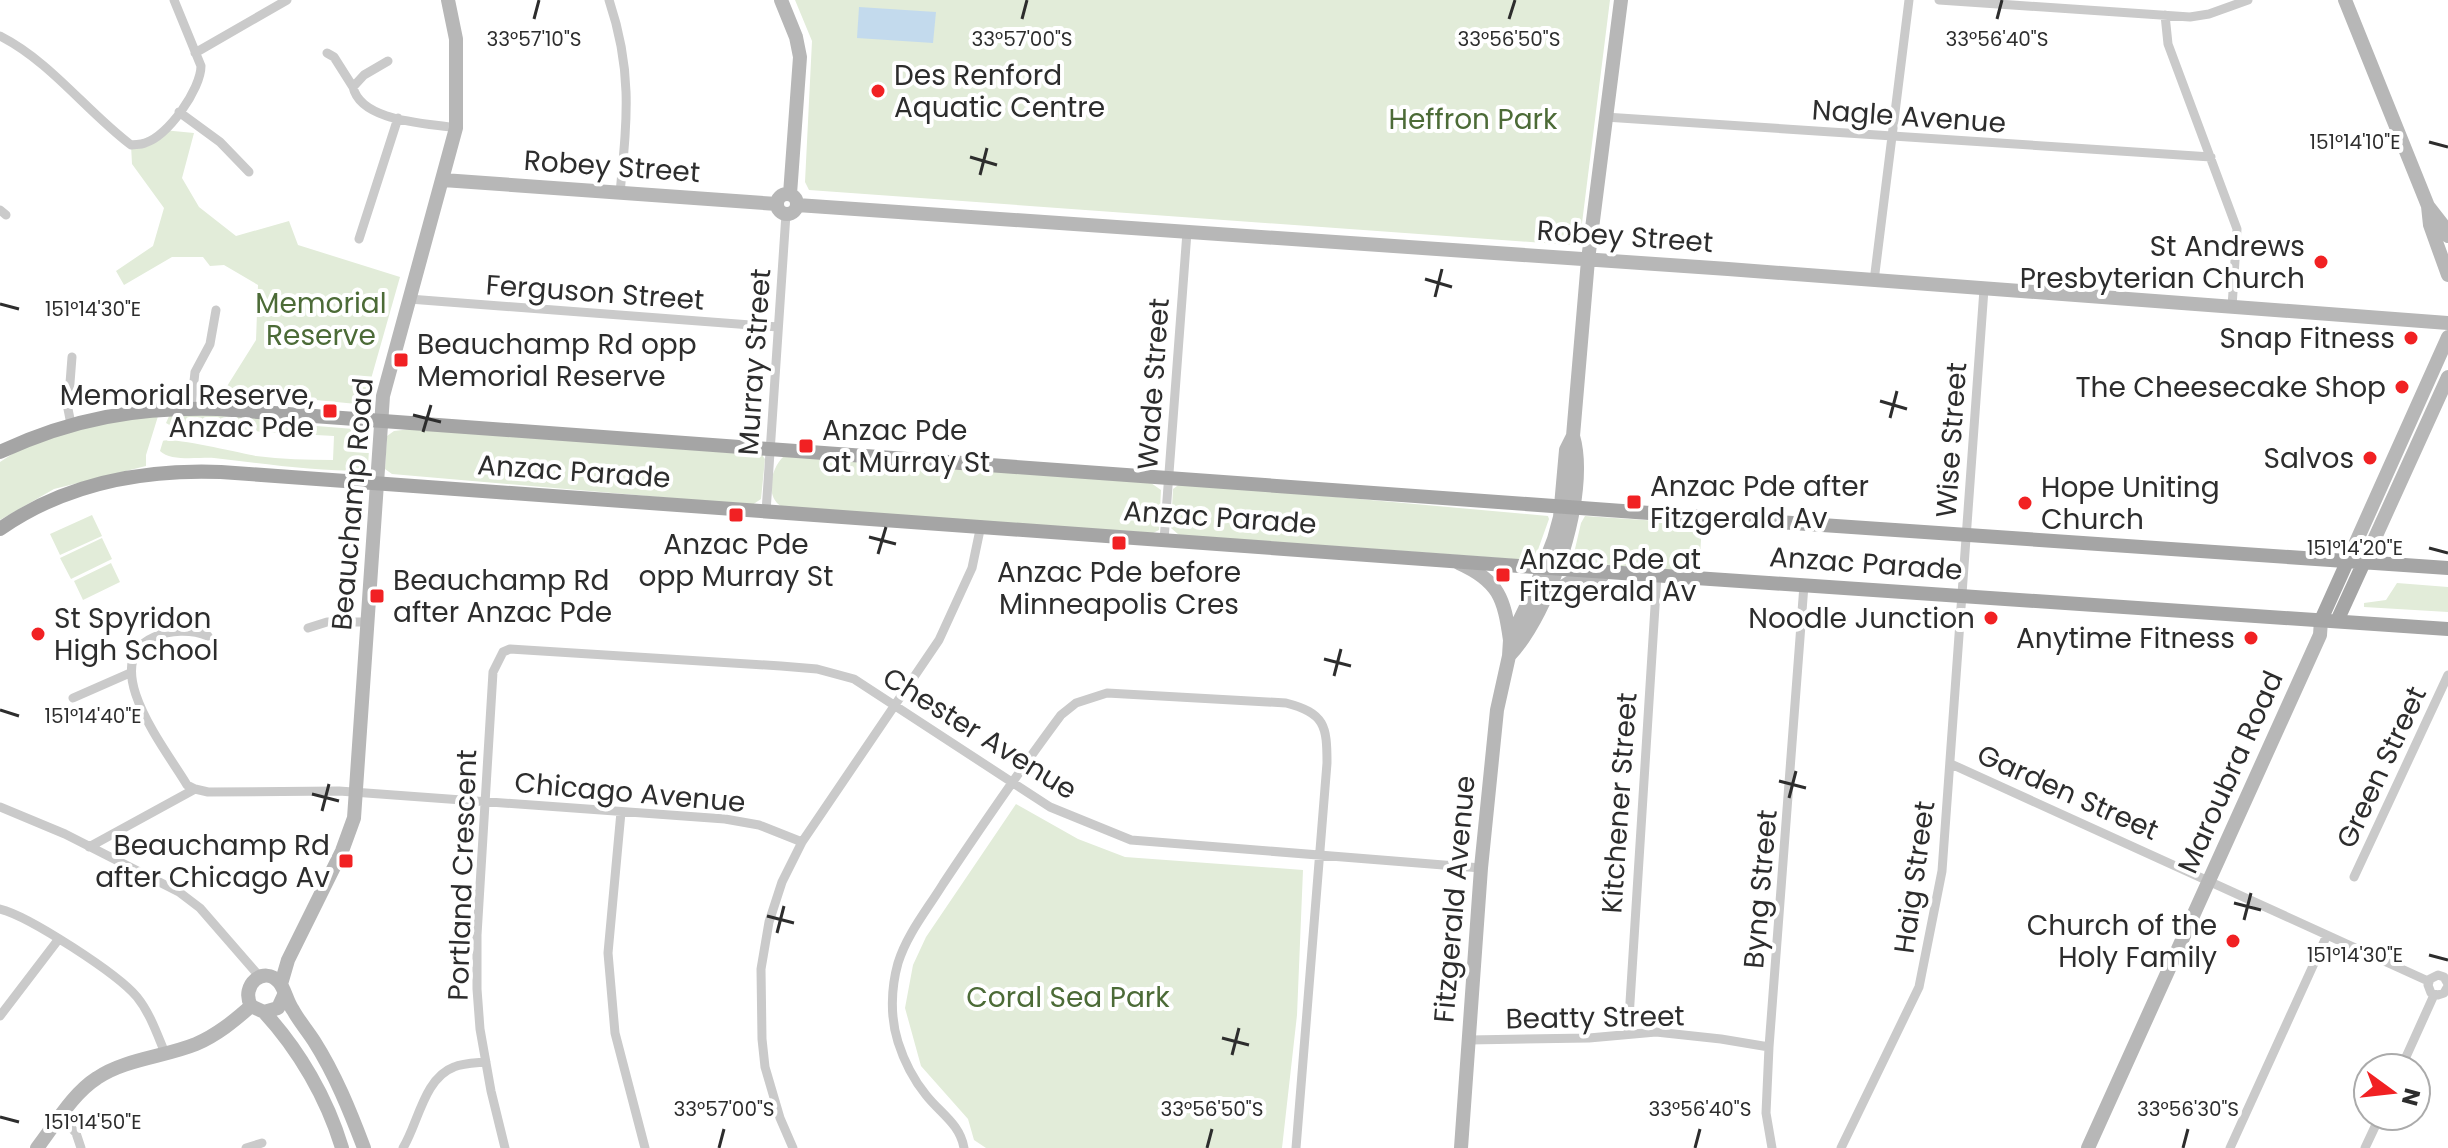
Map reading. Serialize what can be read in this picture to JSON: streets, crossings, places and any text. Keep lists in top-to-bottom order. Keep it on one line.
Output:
{"streets":{"main road":["Anzac Parade","Maroubra Road"],"street":["Nagle Avenue","Robey Street","Ferguson Street","Murray Street","Wade Street","Wise Street","Beauchamp Road","Chester Avenue","Green Street","Chicago Avenue","Garden Street","Kitchener Street","Portland Crescent","Haig Street","Byng Street","Fitzgerald Avenue","Beatty Street"]},"crossings":[["Nagle Avenue","Fitzgerald Avenue"],["Robey Street","Murray Street"],["Robey Street","Wade Street"],["Robey Street","Wise Street"],["Robey Street","Beauchamp Road"],["Robey Street","Fitzgerald Avenue"],["Ferguson Street","Murray Street"],["Ferguson Street","Beauchamp Road"],["Murray Street","Anzac Parade"],["Wade Street","Anzac Parade"],["Wise Street","Anzac Parade"],["Wise Street","Haig Street"],["Anzac Parade","Beauchamp Road"],["Anzac Parade","Maroubra Road"],["Anzac Parade","Kitchener Street"],["Anzac Parade","Haig Street"],["Anzac Parade","Byng Street"],["Anzac Parade","Fitzgerald Avenue"],["Beauchamp Road","Chicago Avenue"],["Chester Avenue","Portland Crescent"],["Chester Avenue","Fitzgerald Avenue"],["Maroubra Road","Garden Street"],["Chicago Avenue","Portland Crescent"],["Garden Street","Haig Street"],["Kitchener Street","Beatty Street"],["Byng Street","Beatty Street"],["Fitzgerald Avenue","Beatty Street"]],"parks":["Heffron Park","Memorial Reserve","Coral Sea Park"],"places":{"other":["Des Renford Aquatic Centre","St Andrews Presbyterian Church","Snap Fitness","The Cheesecake Shop","Salvos","Hope Uniting Church","Noodle Junction","St Spyridon High School","Anytime Fitness","Church of the Holy Family"],"transit":["Beauchamp Rd opp Memorial Reserve","Memorial Reserve, Anzac Pde","Anzac Pde at Murray St","Anzac Pde after Fitzgerald Av","Anzac Pde opp Murray St","Anzac Pde before Minneapolis Cres","Anzac Pde at Fitzgerald Av","Beauchamp Rd after Anzac Pde","Beauchamp Rd after Chicago Av"]},"north":"right","coordinates":["33°57'10\"S","33°57'00\"S","33°56'50\"S","33°56'40\"S","151°14'10\"E","151°14'30\"E","151°14'20\"E","151°14'40\"E","33°56'30\"S","151°14'50\"E"]}
